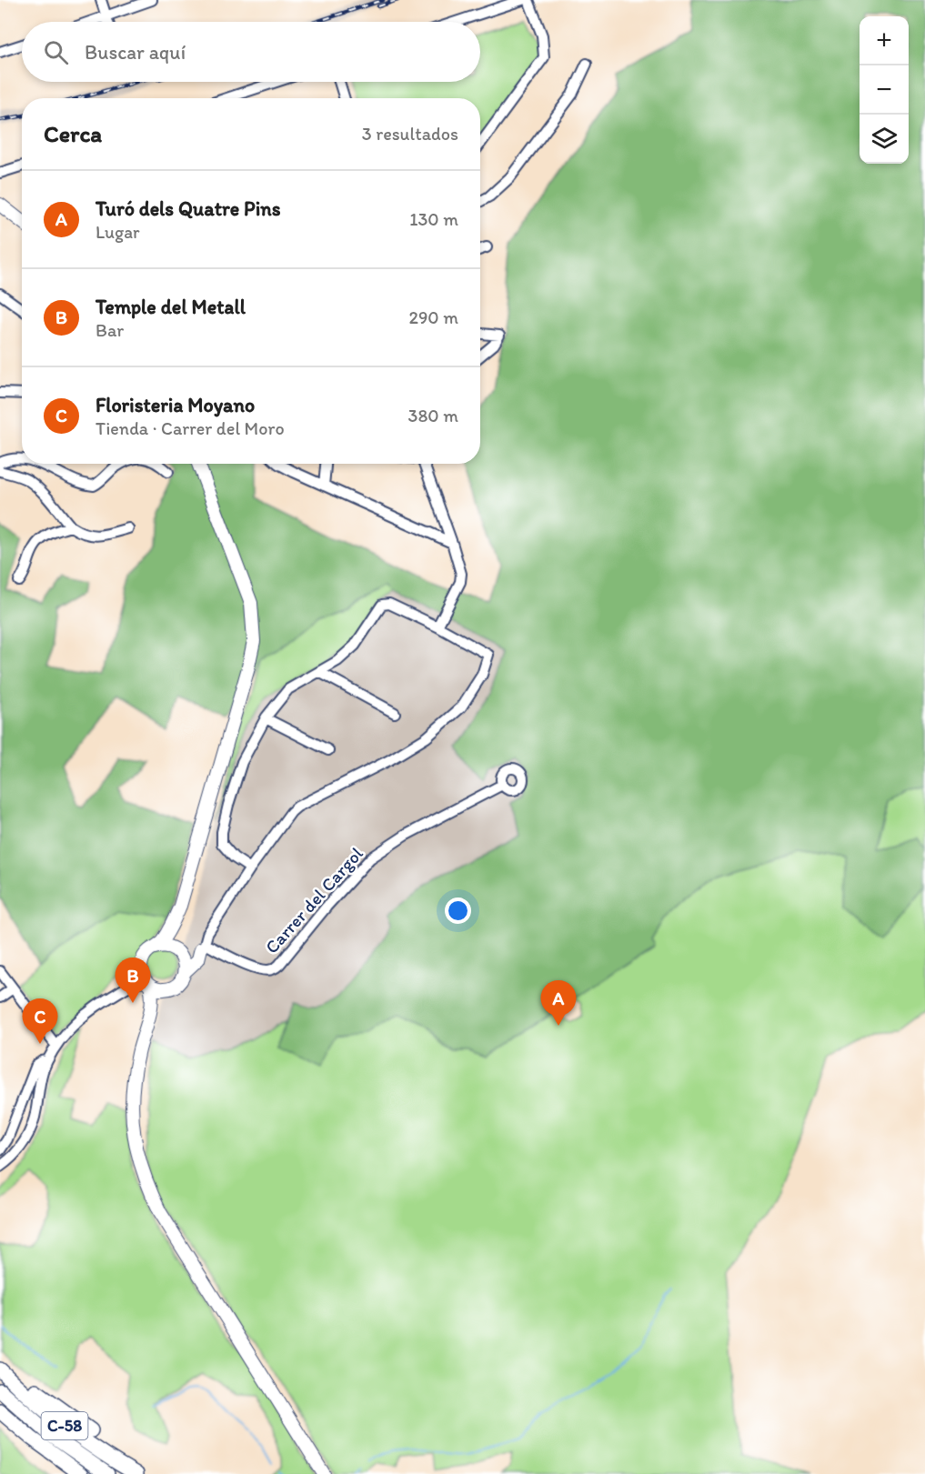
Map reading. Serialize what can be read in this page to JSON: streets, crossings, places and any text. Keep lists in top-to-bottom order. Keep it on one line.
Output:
{"streets":{"highway":["C-58"],"street":["Carrer del Cargol"]},"page":{"map_buttons":["+","−"],"search":"Buscar aquí","heading":["Cerca","3 resultados"],"list":[{"mark":"A","name":"Turó dels Quatre Pins","note":"Lugar","value":"130 m"},{"mark":"B","name":"Temple del Metall","note":"Bar","value":"290 m"},{"mark":"C","name":"Floristeria Moyano","note":"Tienda · Carrer del Moro","value":"380 m"}],"pins":["B","A","C"]}}
